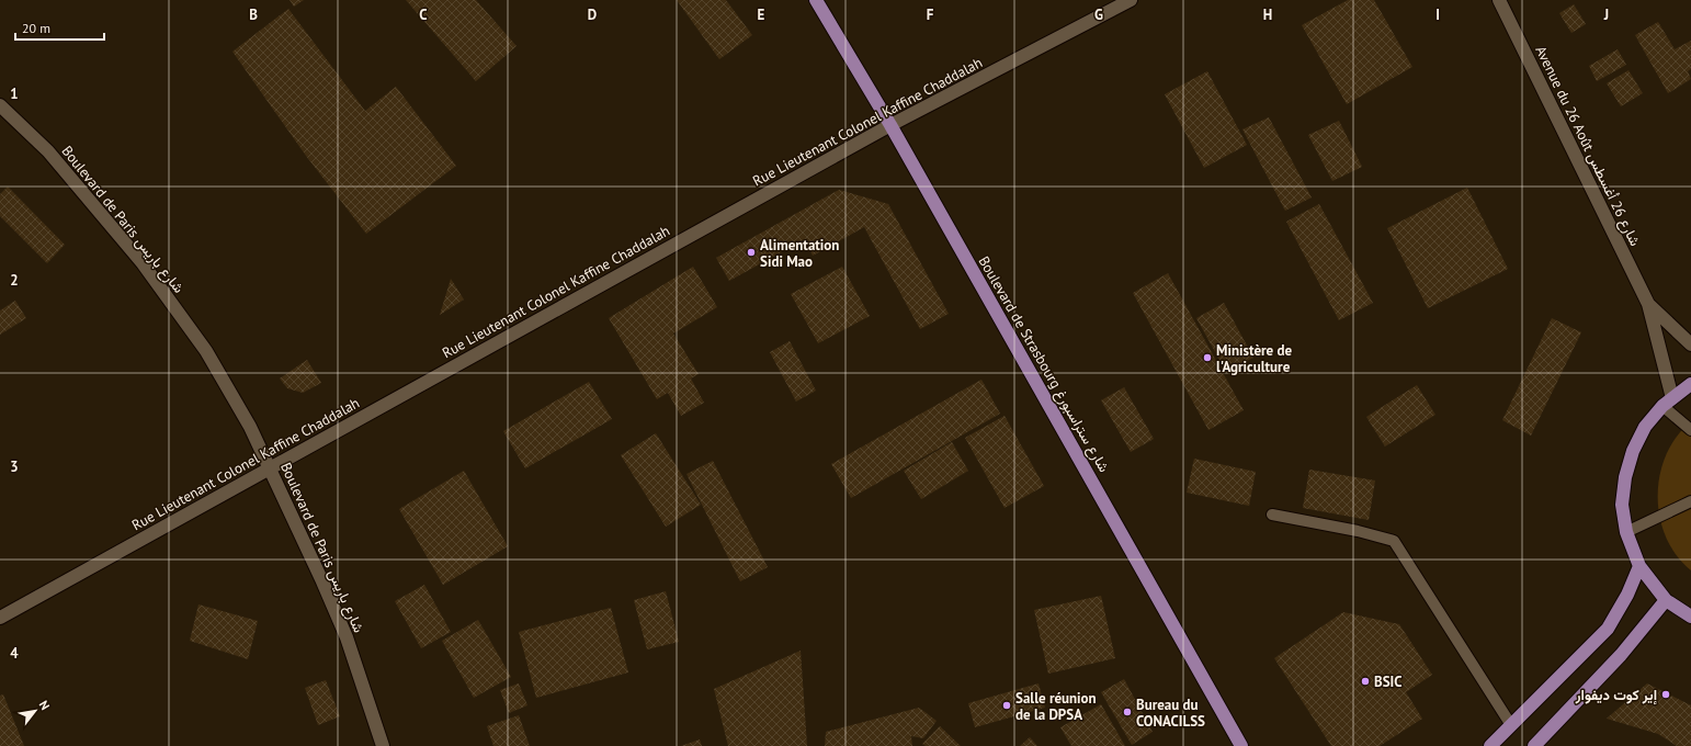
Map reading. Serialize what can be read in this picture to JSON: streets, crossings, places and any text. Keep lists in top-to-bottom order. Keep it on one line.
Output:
{"streets":{"main road":["Boulevard de Strasbourg شارع ستراسبورغ"],"street":["Rue Lieutenant Colonel Kaffine Chaddalah","Avenue du 26 Août شارع 26 أغسطس","Boulevard de Paris شارع باريس"]},"crossings":[["Rue Lieutenant Colonel Kaffine Chaddalah","Boulevard de Paris شارع باريس"],["Rue Lieutenant Colonel Kaffine Chaddalah","Boulevard de Strasbourg شارع ستراسبورغ"]],"places":["Alimentation Sidi Mao","Ministère de l'Agriculture","BSIC","إير كوت ديفوار","Salle réunion de la DPSA","Bureau du CONACILSS"],"scale_bar":"20 m","north":"top right","grid":{"columns":["B","C","D","E","F","G","H","I","J"],"rows":["1","2","3","4"]}}
